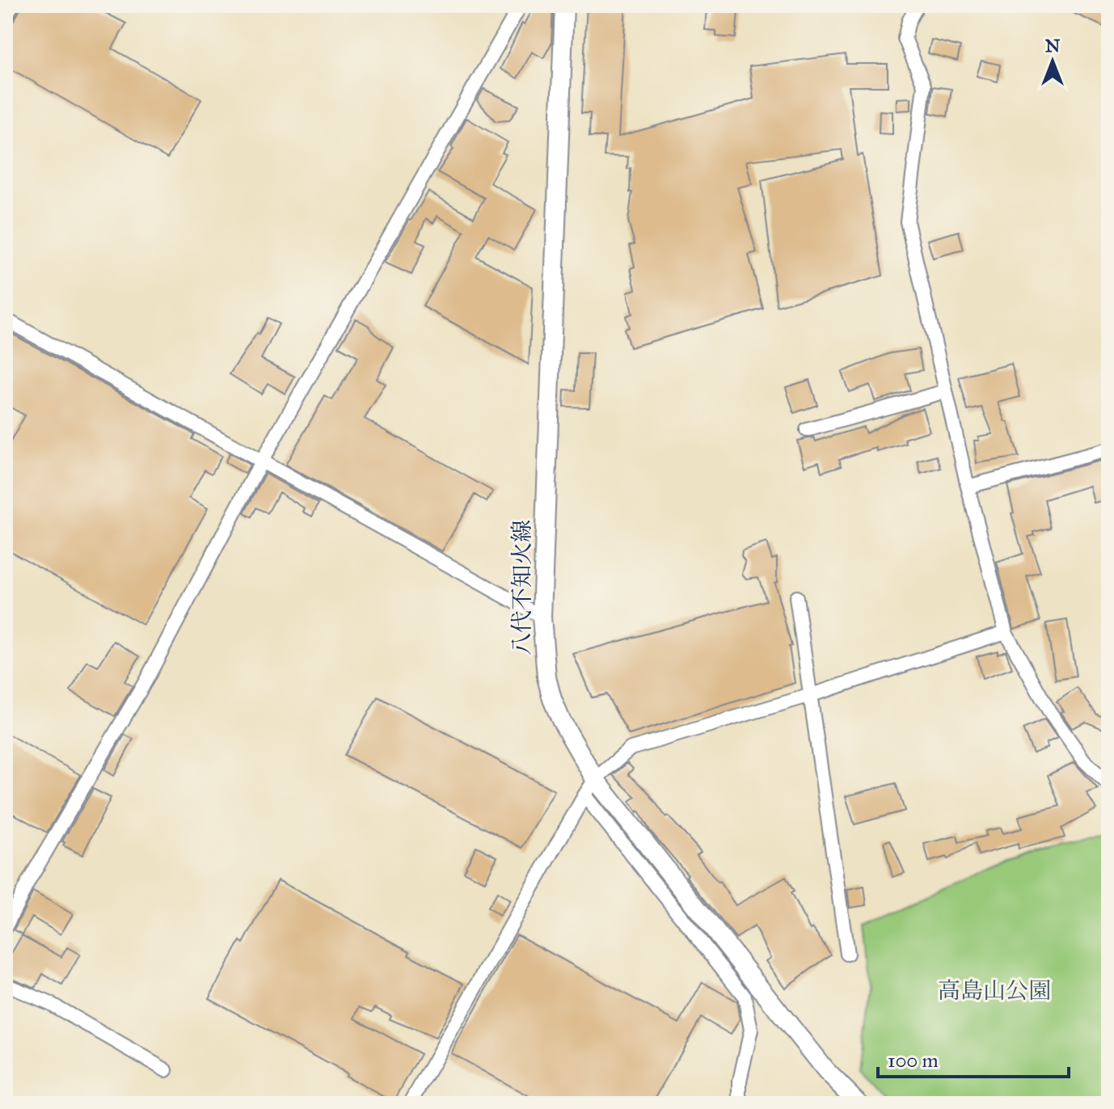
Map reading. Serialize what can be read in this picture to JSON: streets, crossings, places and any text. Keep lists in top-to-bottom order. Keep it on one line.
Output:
{"streets":{"main road":["八代不知火線"]},"parks":["高島山公園"],"scale_bar":"100 m","north":"top"}
